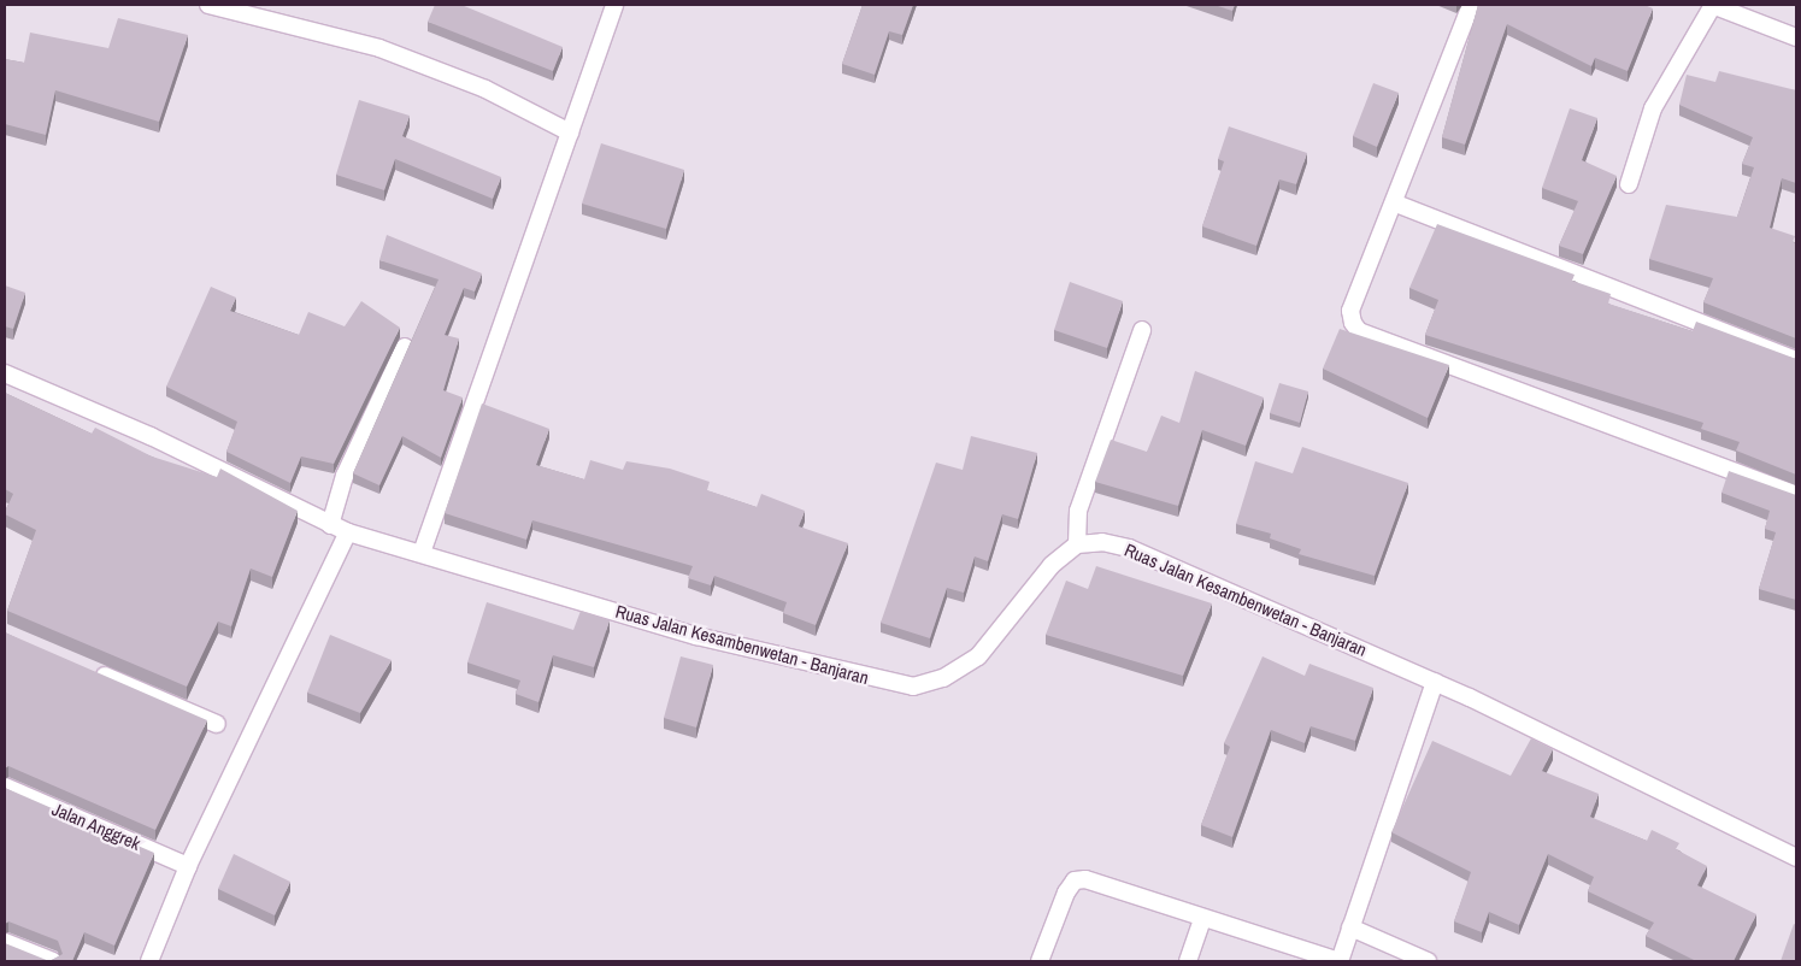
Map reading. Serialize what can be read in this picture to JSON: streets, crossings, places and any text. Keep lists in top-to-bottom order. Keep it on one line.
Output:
{"streets":{"street":["Ruas Jalan Kesambenwetan - Banjaran","Jalan Anggrek"]}}
